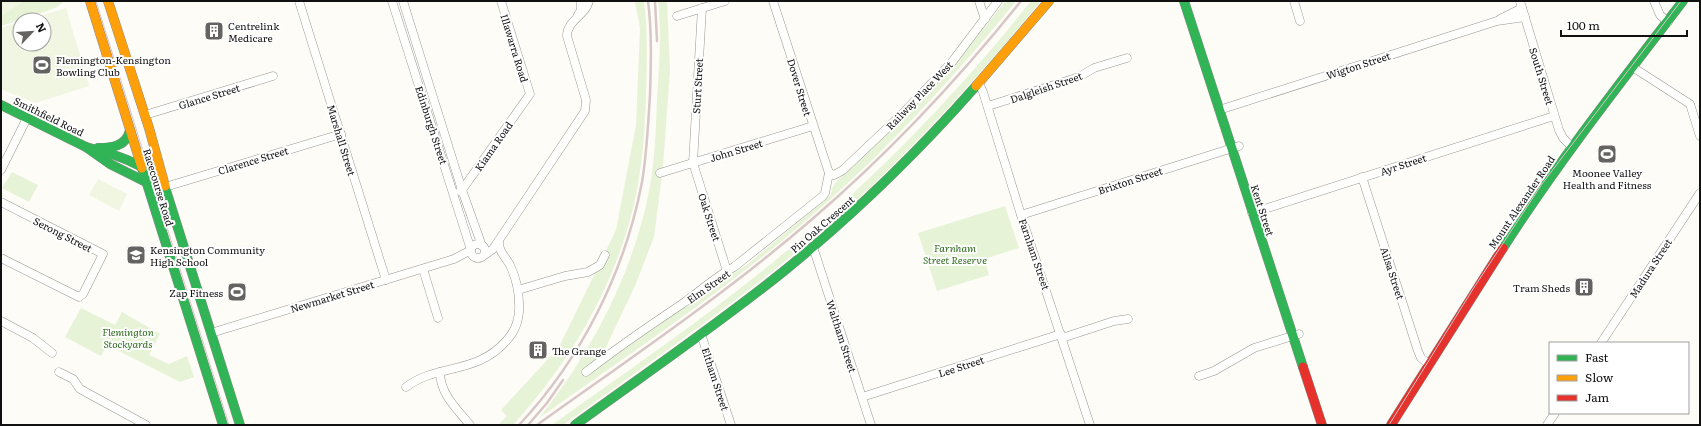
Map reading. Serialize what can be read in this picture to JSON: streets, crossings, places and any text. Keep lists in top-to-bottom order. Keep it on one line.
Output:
{"streets":{"main road":["Smithfield Road","Racecourse Road","Mount Alexander Road","Kent Street","Pin Oak Crescent"],"street":["Illawarra Road","Wigton Street","South Street","Sturt Street","Dover Street","Dalgleish Street","Railway Place West","Glance Street","Edinburgh Street","Marshall Street","Kiama Road","John Street","Clarence Street","Ayr Street","Brixton Street","Oak Street","Serong Street","Farnham Street","Madura Street","Ailsa Street","Elm Street","Newmarket Street","Waltham Street","Lee Street","Eltham Street"]},"crossings":[["Illawarra Road","Kiama Road"],["Wigton Street","South Street"],["Wigton Street","Kent Street"],["South Street","Ayr Street"],["South Street","Mount Alexander Road"],["Sturt Street","John Street"],["Sturt Street","Oak Street"],["Dover Street","Railway Place West"],["Dover Street","John Street"],["Dover Street","Elm Street"],["Dalgleish Street","Farnham Street"],["Railway Place West","Elm Street"],["Glance Street","Racecourse Road"],["Smithfield Road","Clarence Street"],["Smithfield Road","Racecourse Road"],["Edinburgh Street","Kiama Road"],["Edinburgh Street","Newmarket Street"],["Marshall Street","Clarence Street"],["Marshall Street","Newmarket Street"],["John Street","Oak Street"],["Clarence Street","Racecourse Road"],["Ayr Street","Kent Street"],["Ayr Street","Ailsa Street"],["Brixton Street","Kent Street"],["Brixton Street","Farnham Street"],["Racecourse Road","Newmarket Street"],["Mount Alexander Road","Ailsa Street"],["Oak Street","Elm Street"],["Pin Oak Crescent","Farnham Street"],["Pin Oak Crescent","Waltham Street"],["Pin Oak Crescent","Eltham Street"],["Farnham Street","Lee Street"],["Waltham Street","Lee Street"]],"parks":["Farnham Street Reserve","Flemington Stockyards"],"places":{"building":["Centrelink Medicare","Tram Sheds","The Grange"],"sports":["Flemington-Kensington Bowling Club","Moonee Valley Health and Fitness","Zap Fitness"],"school or university":["Kensington Community High School"]},"legend":["Fast","Slow","Jam"],"scale_bar":"100 m","north":"top right"}
